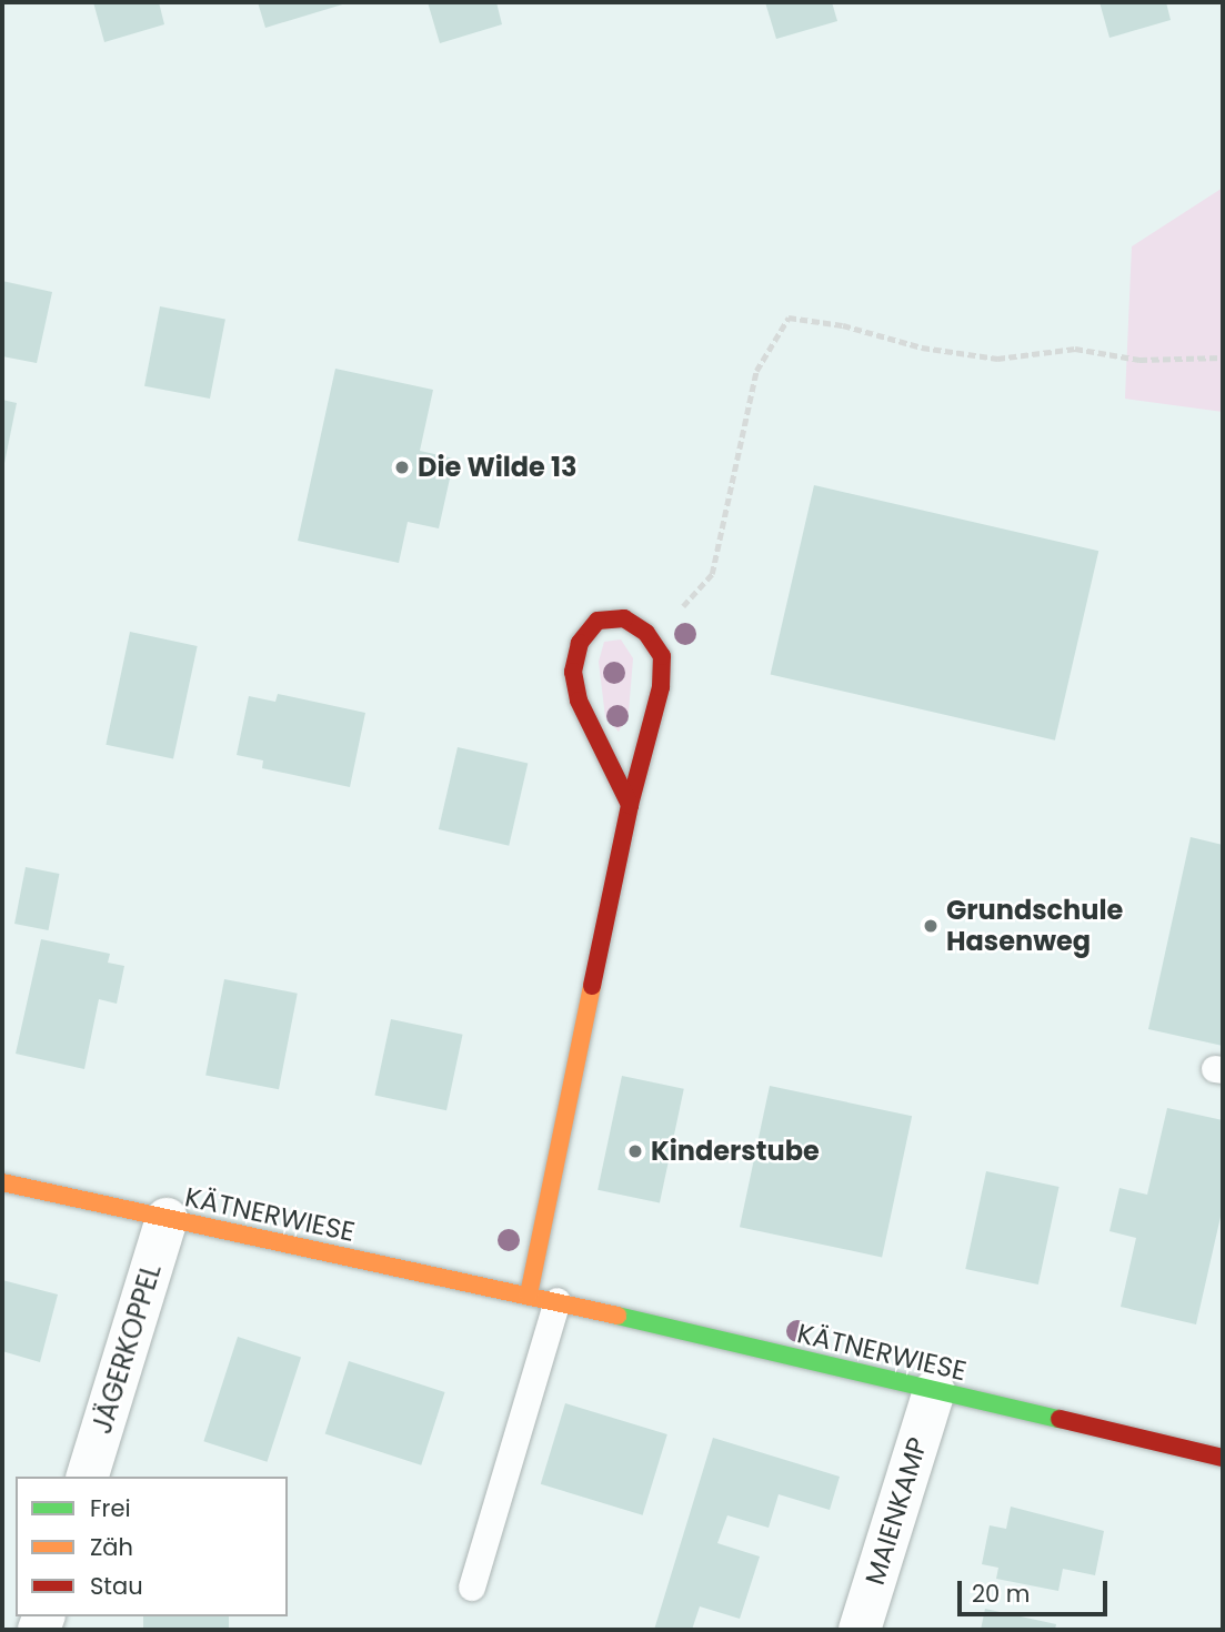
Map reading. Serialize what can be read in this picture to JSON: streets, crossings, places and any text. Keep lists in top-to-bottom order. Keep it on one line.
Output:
{"streets":{"street":["KÄTNERWIESE","JÄGERKOPPEL","MAIENKAMP"]},"crossings":[["KÄTNERWIESE","JÄGERKOPPEL"],["KÄTNERWIESE","MAIENKAMP"]],"places":["Die Wilde 13","Grundschule Hasenweg","Kinderstube"],"legend":["Frei","Zäh","Stau"],"scale_bar":"20 m"}
